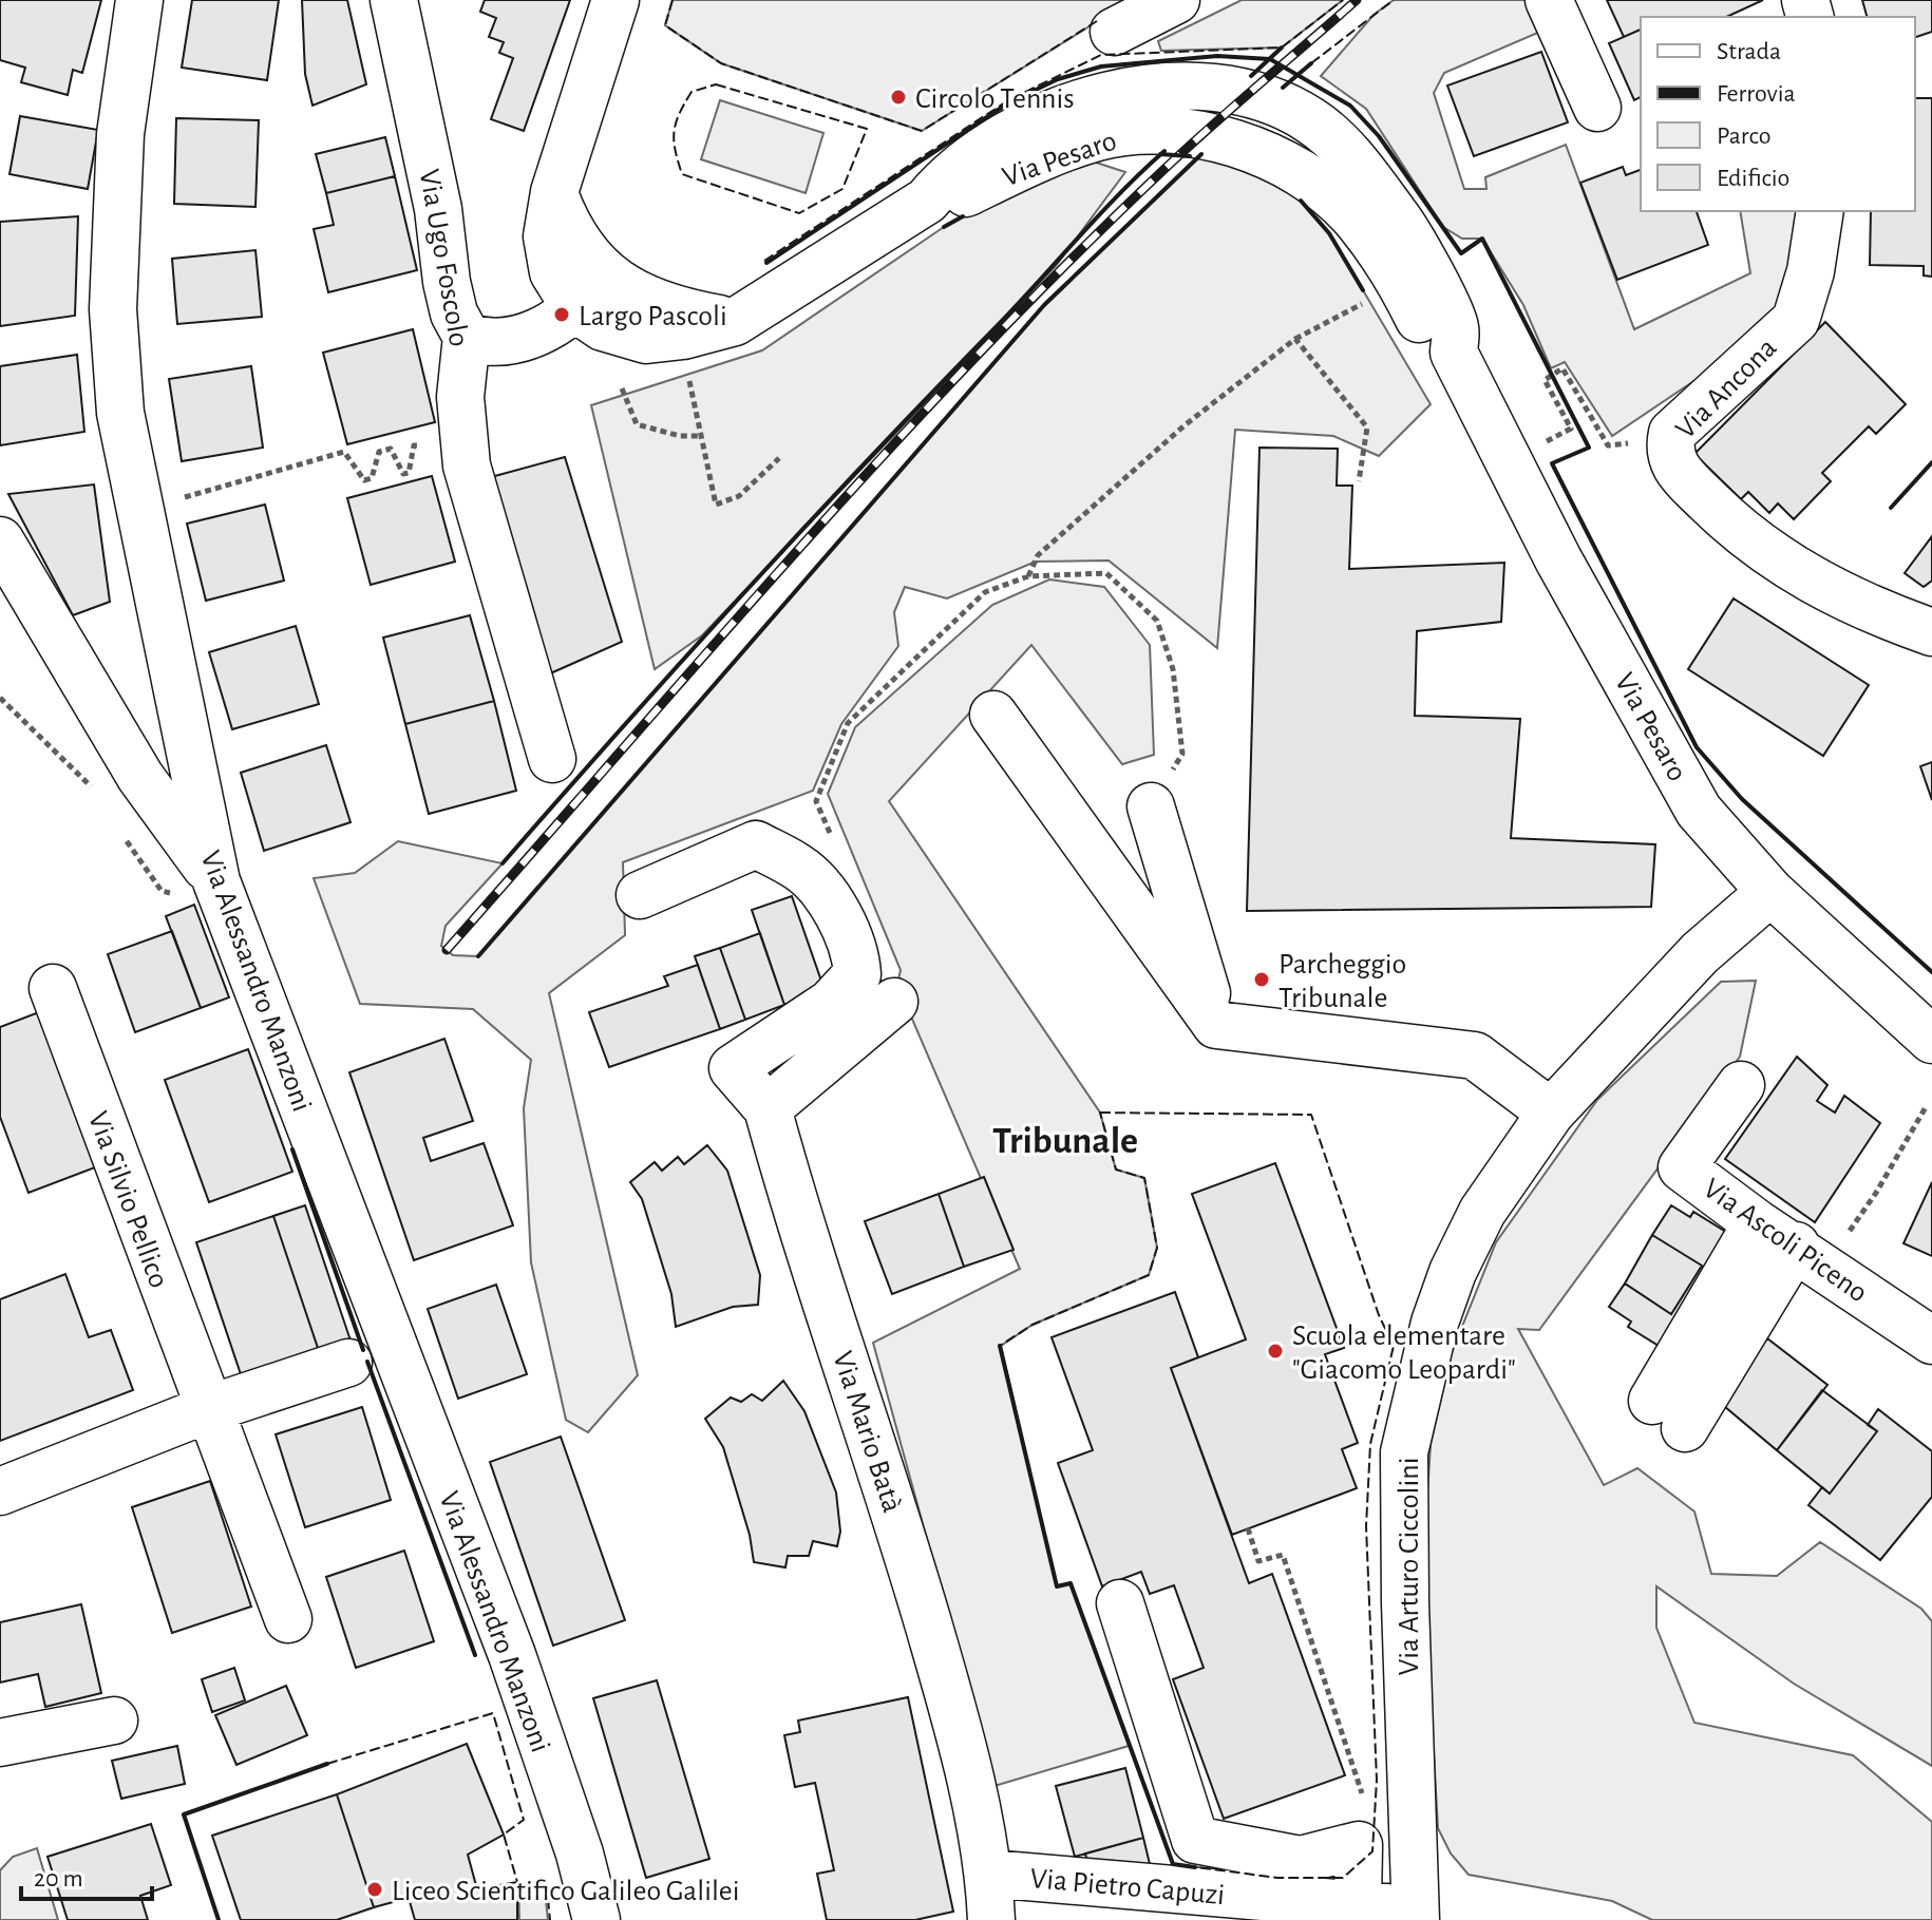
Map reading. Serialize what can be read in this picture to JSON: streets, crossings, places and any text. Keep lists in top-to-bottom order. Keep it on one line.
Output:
{"streets":{"street":["Via Pesaro","Via Ugo Foscolo","Via Ancona","Via Alessandro Manzoni","Via Silvio Pellico","Via Ascoli Piceno","Via Mario Batà","Via Arturo Ciccolini","Via Pietro Capuzi"]},"crossings":[["Via Pesaro","Via Arturo Ciccolini"],["Via Mario Batà","Via Pietro Capuzi"],["Via Arturo Ciccolini","Via Pietro Capuzi"]],"districts":["Tribunale"],"places":["Circolo Tennis","Largo Pascoli","Parcheggio Tribunale","Scuola elementare \"Giacomo Leopardi\"","Liceo Scientifico Galileo Galilei"],"legend":["Strada","Ferrovia","Parco","Edificio"],"scale_bar":"20 m"}
